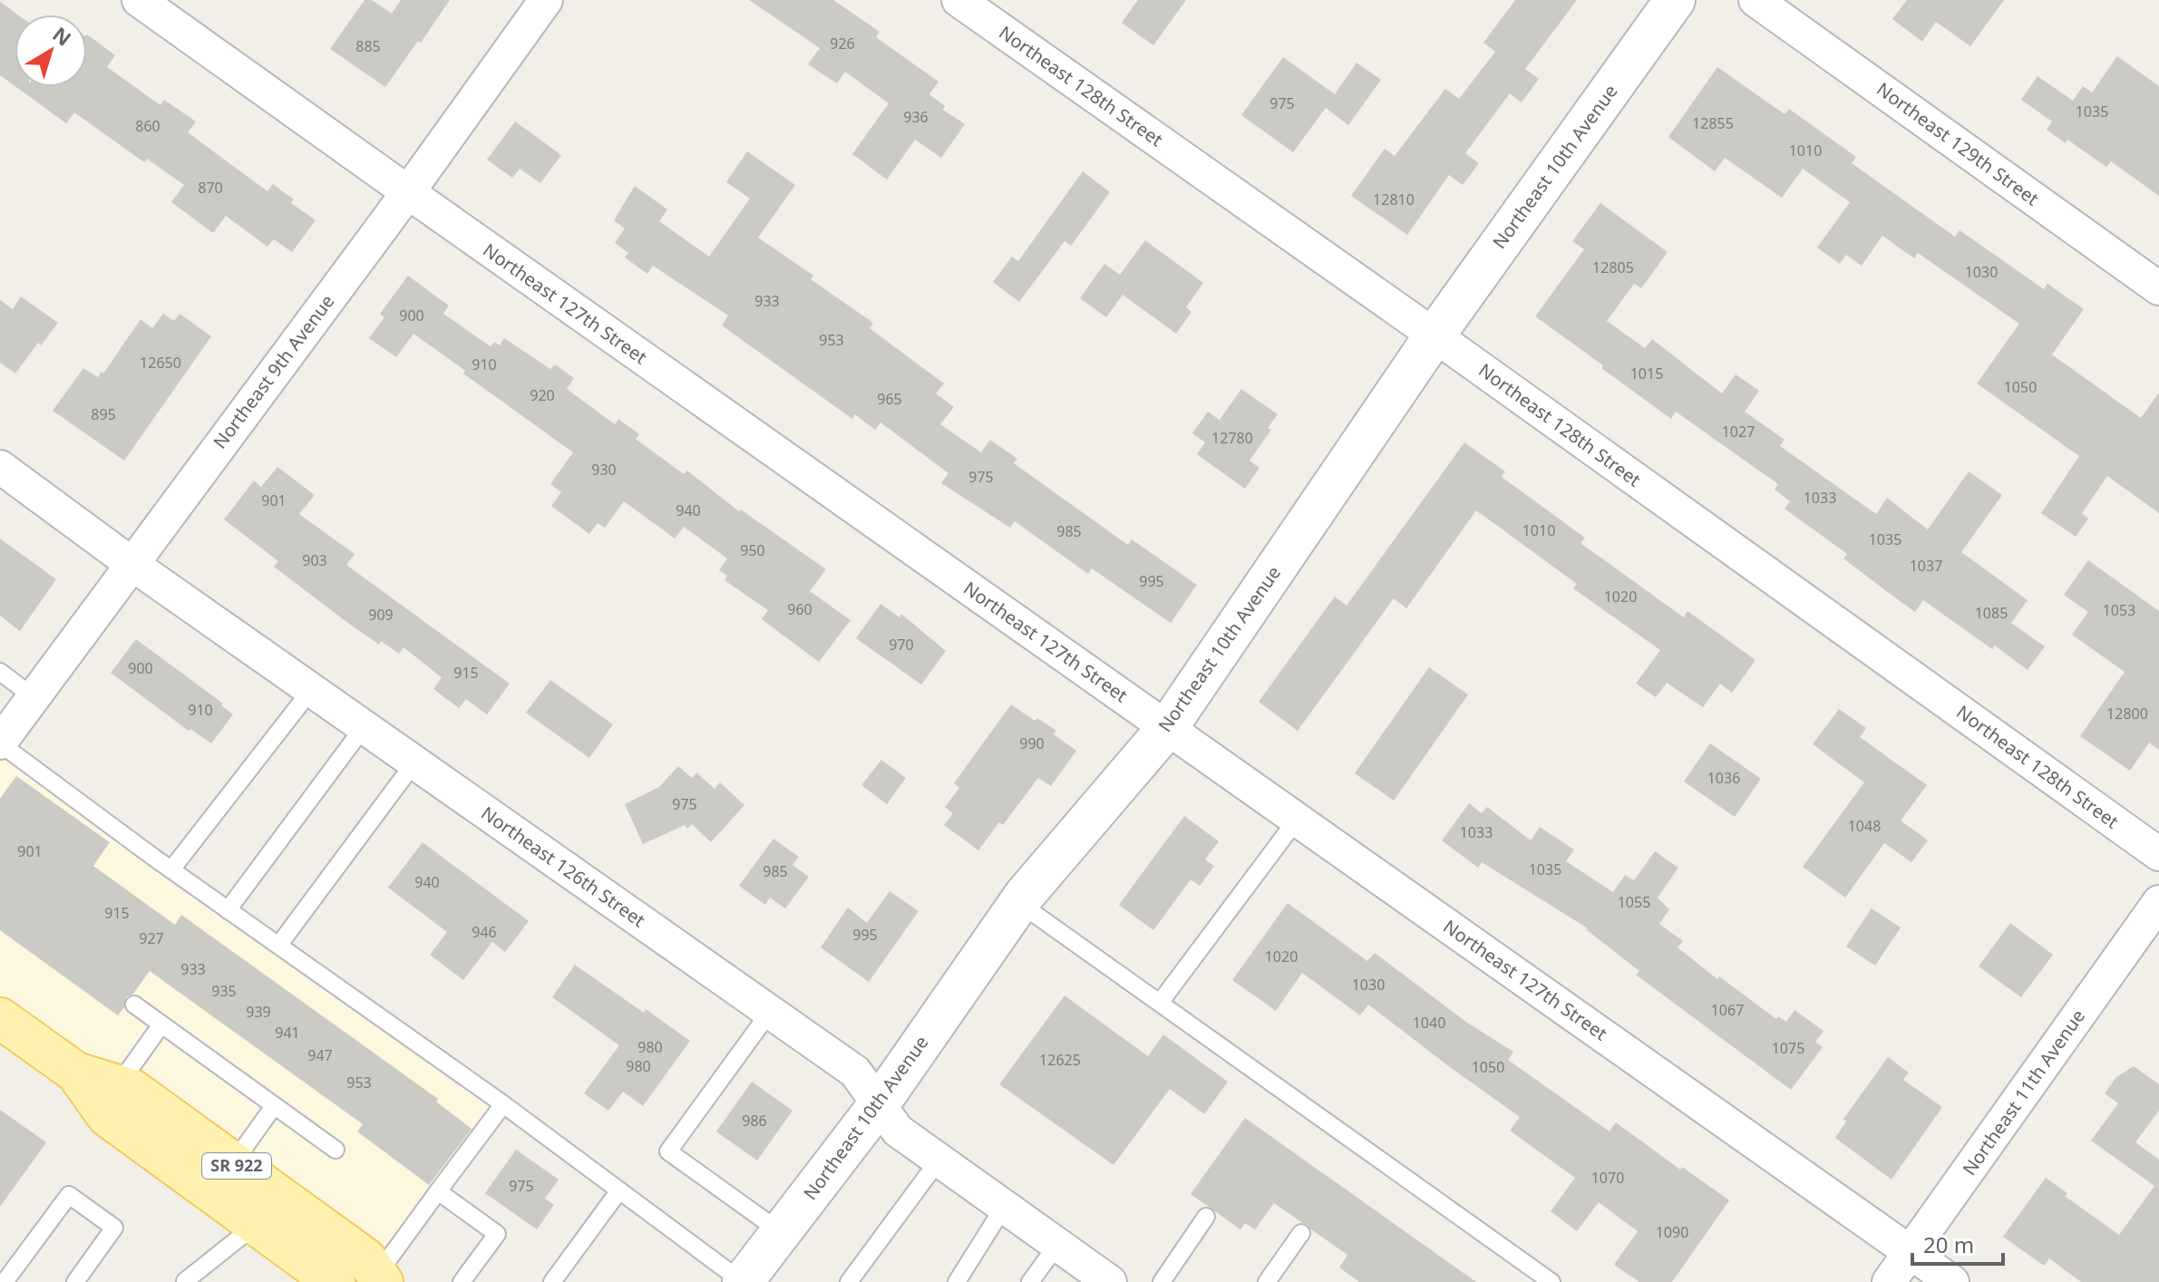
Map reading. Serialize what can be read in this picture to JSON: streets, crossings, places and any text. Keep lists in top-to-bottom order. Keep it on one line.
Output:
{"streets":{"main road":["SR 922"],"street":["Northeast 128th Street","Northeast 129th Street","Northeast 10th Avenue","Northeast 127th Street","Northeast 9th Avenue","Northeast 126th Street","Northeast 11th Avenue"]},"crossings":[["Northeast 128th Street","Northeast 10th Avenue"],["Northeast 10th Avenue","Northeast 127th Street"],["Northeast 10th Avenue","Northeast 126th Street"],["Northeast 127th Street","Northeast 9th Avenue"],["Northeast 127th Street","Northeast 11th Avenue"],["Northeast 9th Avenue","Northeast 126th Street"]],"house_numbers":["926","885","975","1035","936","12855","860","1010","870","12810","12805","1030","933","900","953","12650","910","1015","1050","920","965","895","1027","12780","930","975","1033","901","940","1010","985","1035","950","903","1037","995","1020","960","1053","1085","909","970","900","915","910","12800","990","1036","975","1048","1033","901","1035","985","940","1055","915","946","995","927","1020","933","1030","935","1067","939","1040","941","980","1075","947","12625","980","1050","953","986","1070","975","1090"],"scale_bar":"20 m","north":"top right"}
